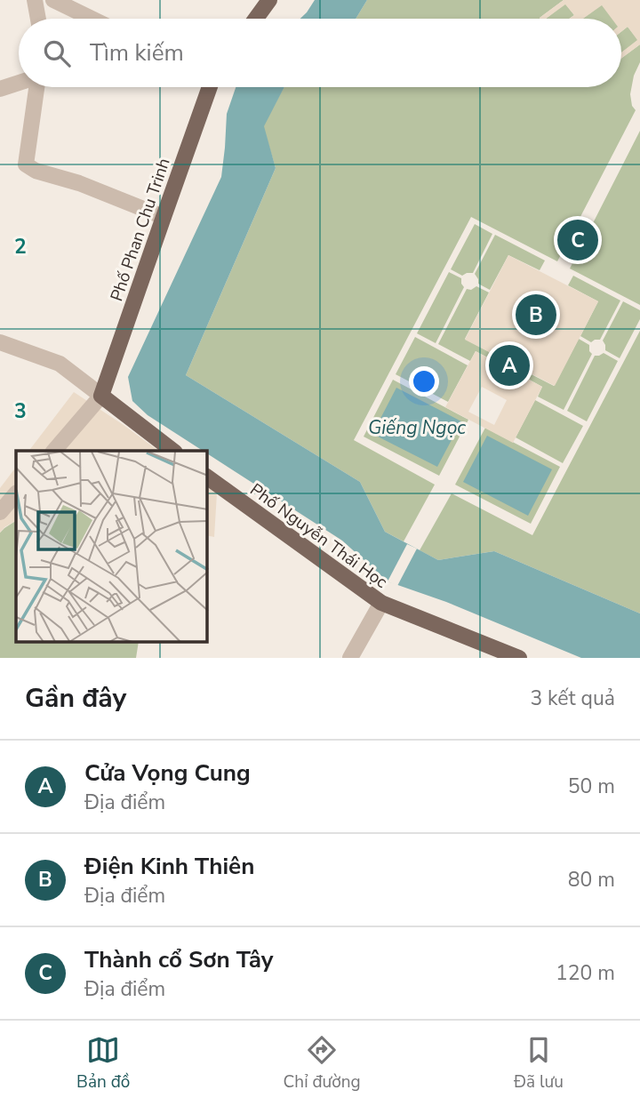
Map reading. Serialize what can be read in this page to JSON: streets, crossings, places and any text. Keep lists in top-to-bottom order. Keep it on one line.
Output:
{"streets":{"main road":["Phố Phan Chu Trinh","Phố Nguyễn Thái Học"]},"water":["Giếng Ngọc"],"page":{"search":"Tìm kiếm","pins":["C","B","A"],"heading":["Gần đây","3 kết quả"],"list":[{"mark":"A","name":"Cửa Vọng Cung","note":"Địa điểm","value":"50 m"},{"mark":"B","name":"Điện Kinh Thiên","note":"Địa điểm","value":"80 m"},{"mark":"C","name":"Thành cổ Sơn Tây","note":"Địa điểm","value":"120 m"}],"nav":["Bản đồ","Chỉ đường","Đã lưu"]},"grid":{"rows":["2","3"]}}
